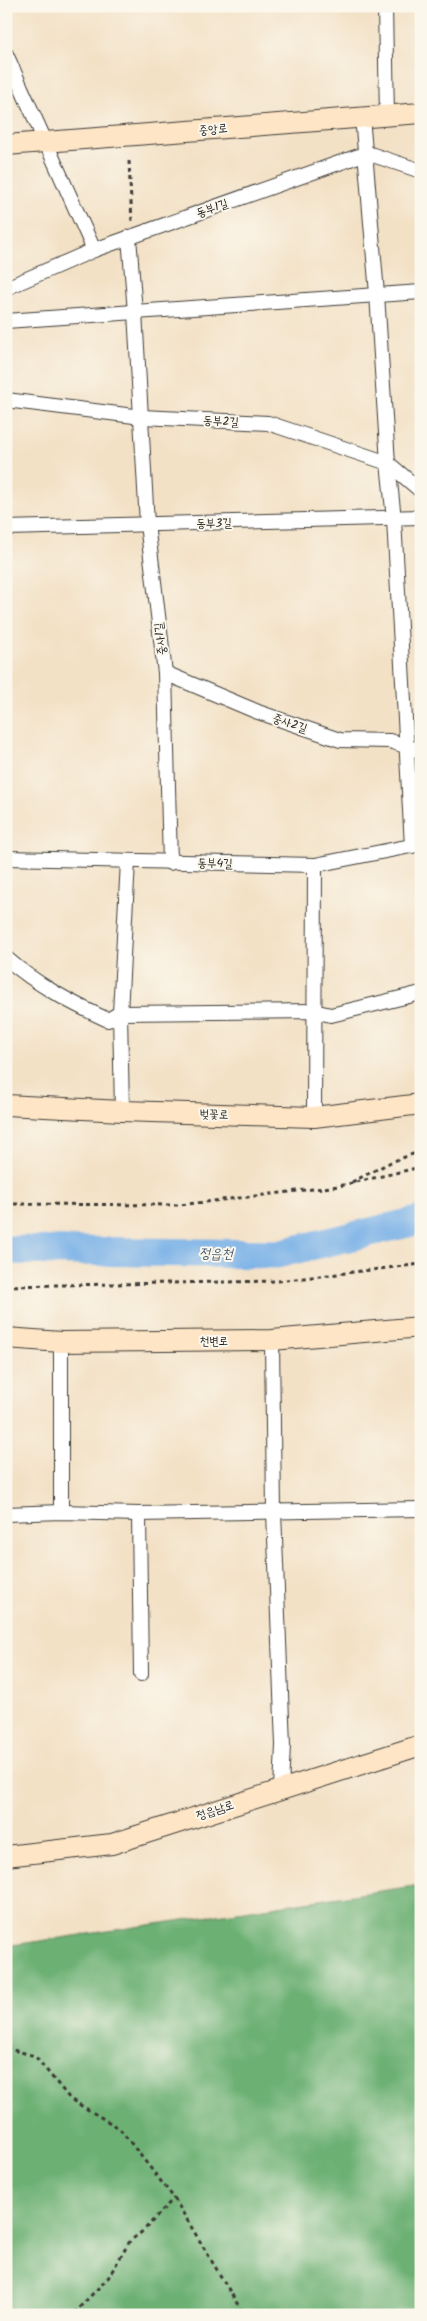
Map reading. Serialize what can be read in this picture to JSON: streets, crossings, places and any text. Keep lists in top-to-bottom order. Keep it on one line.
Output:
{"streets":{"street":["중앙로","동부1길","동부2길","동부3길","중사1길","중사2길","동부4길","벚꽃로","천변로","정읍남로"]},"crossings":[["동부1길","중사1길"],["동부2길","중사1길"],["동부3길","중사1길"],["중사1길","중사2길"],["중사1길","동부4길"]],"water":["정읍천"]}
